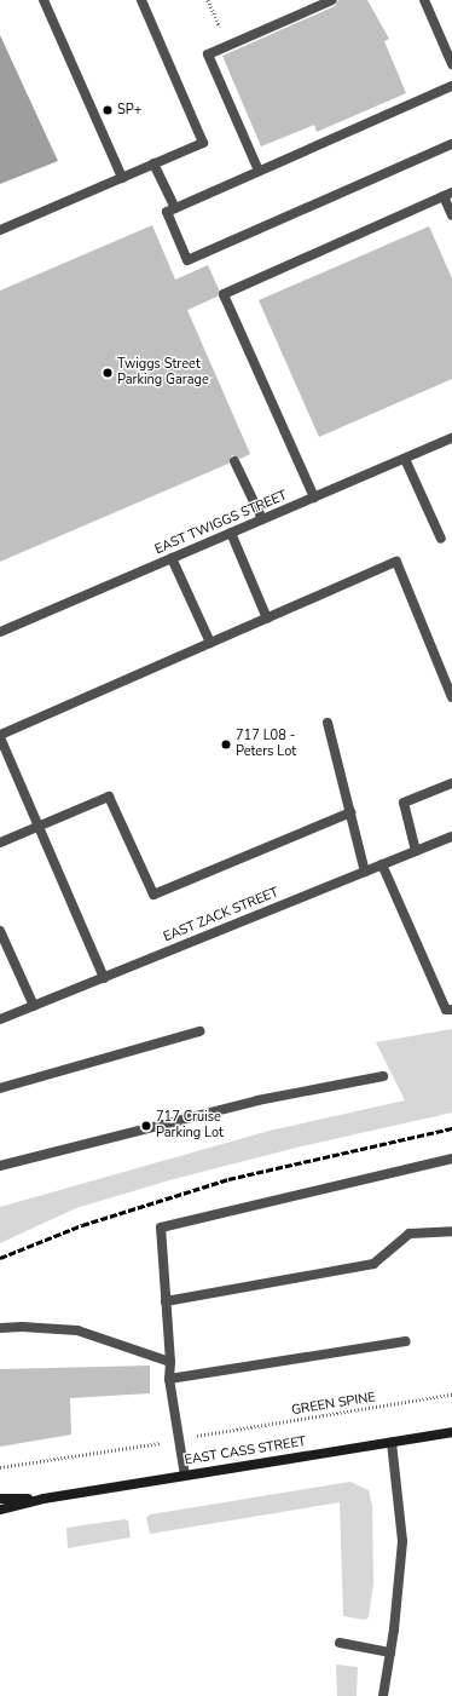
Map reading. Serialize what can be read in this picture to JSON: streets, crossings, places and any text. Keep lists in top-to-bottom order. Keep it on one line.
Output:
{"streets":{"main road":["EAST CASS STREET"],"street":["EAST TWIGGS STREET","EAST ZACK STREET"],"path":["GREEN SPINE"]},"places":["SP+","Twiggs Street Parking Garage","717 L08 - Peters Lot","717 Cruise Parking Lot"]}
